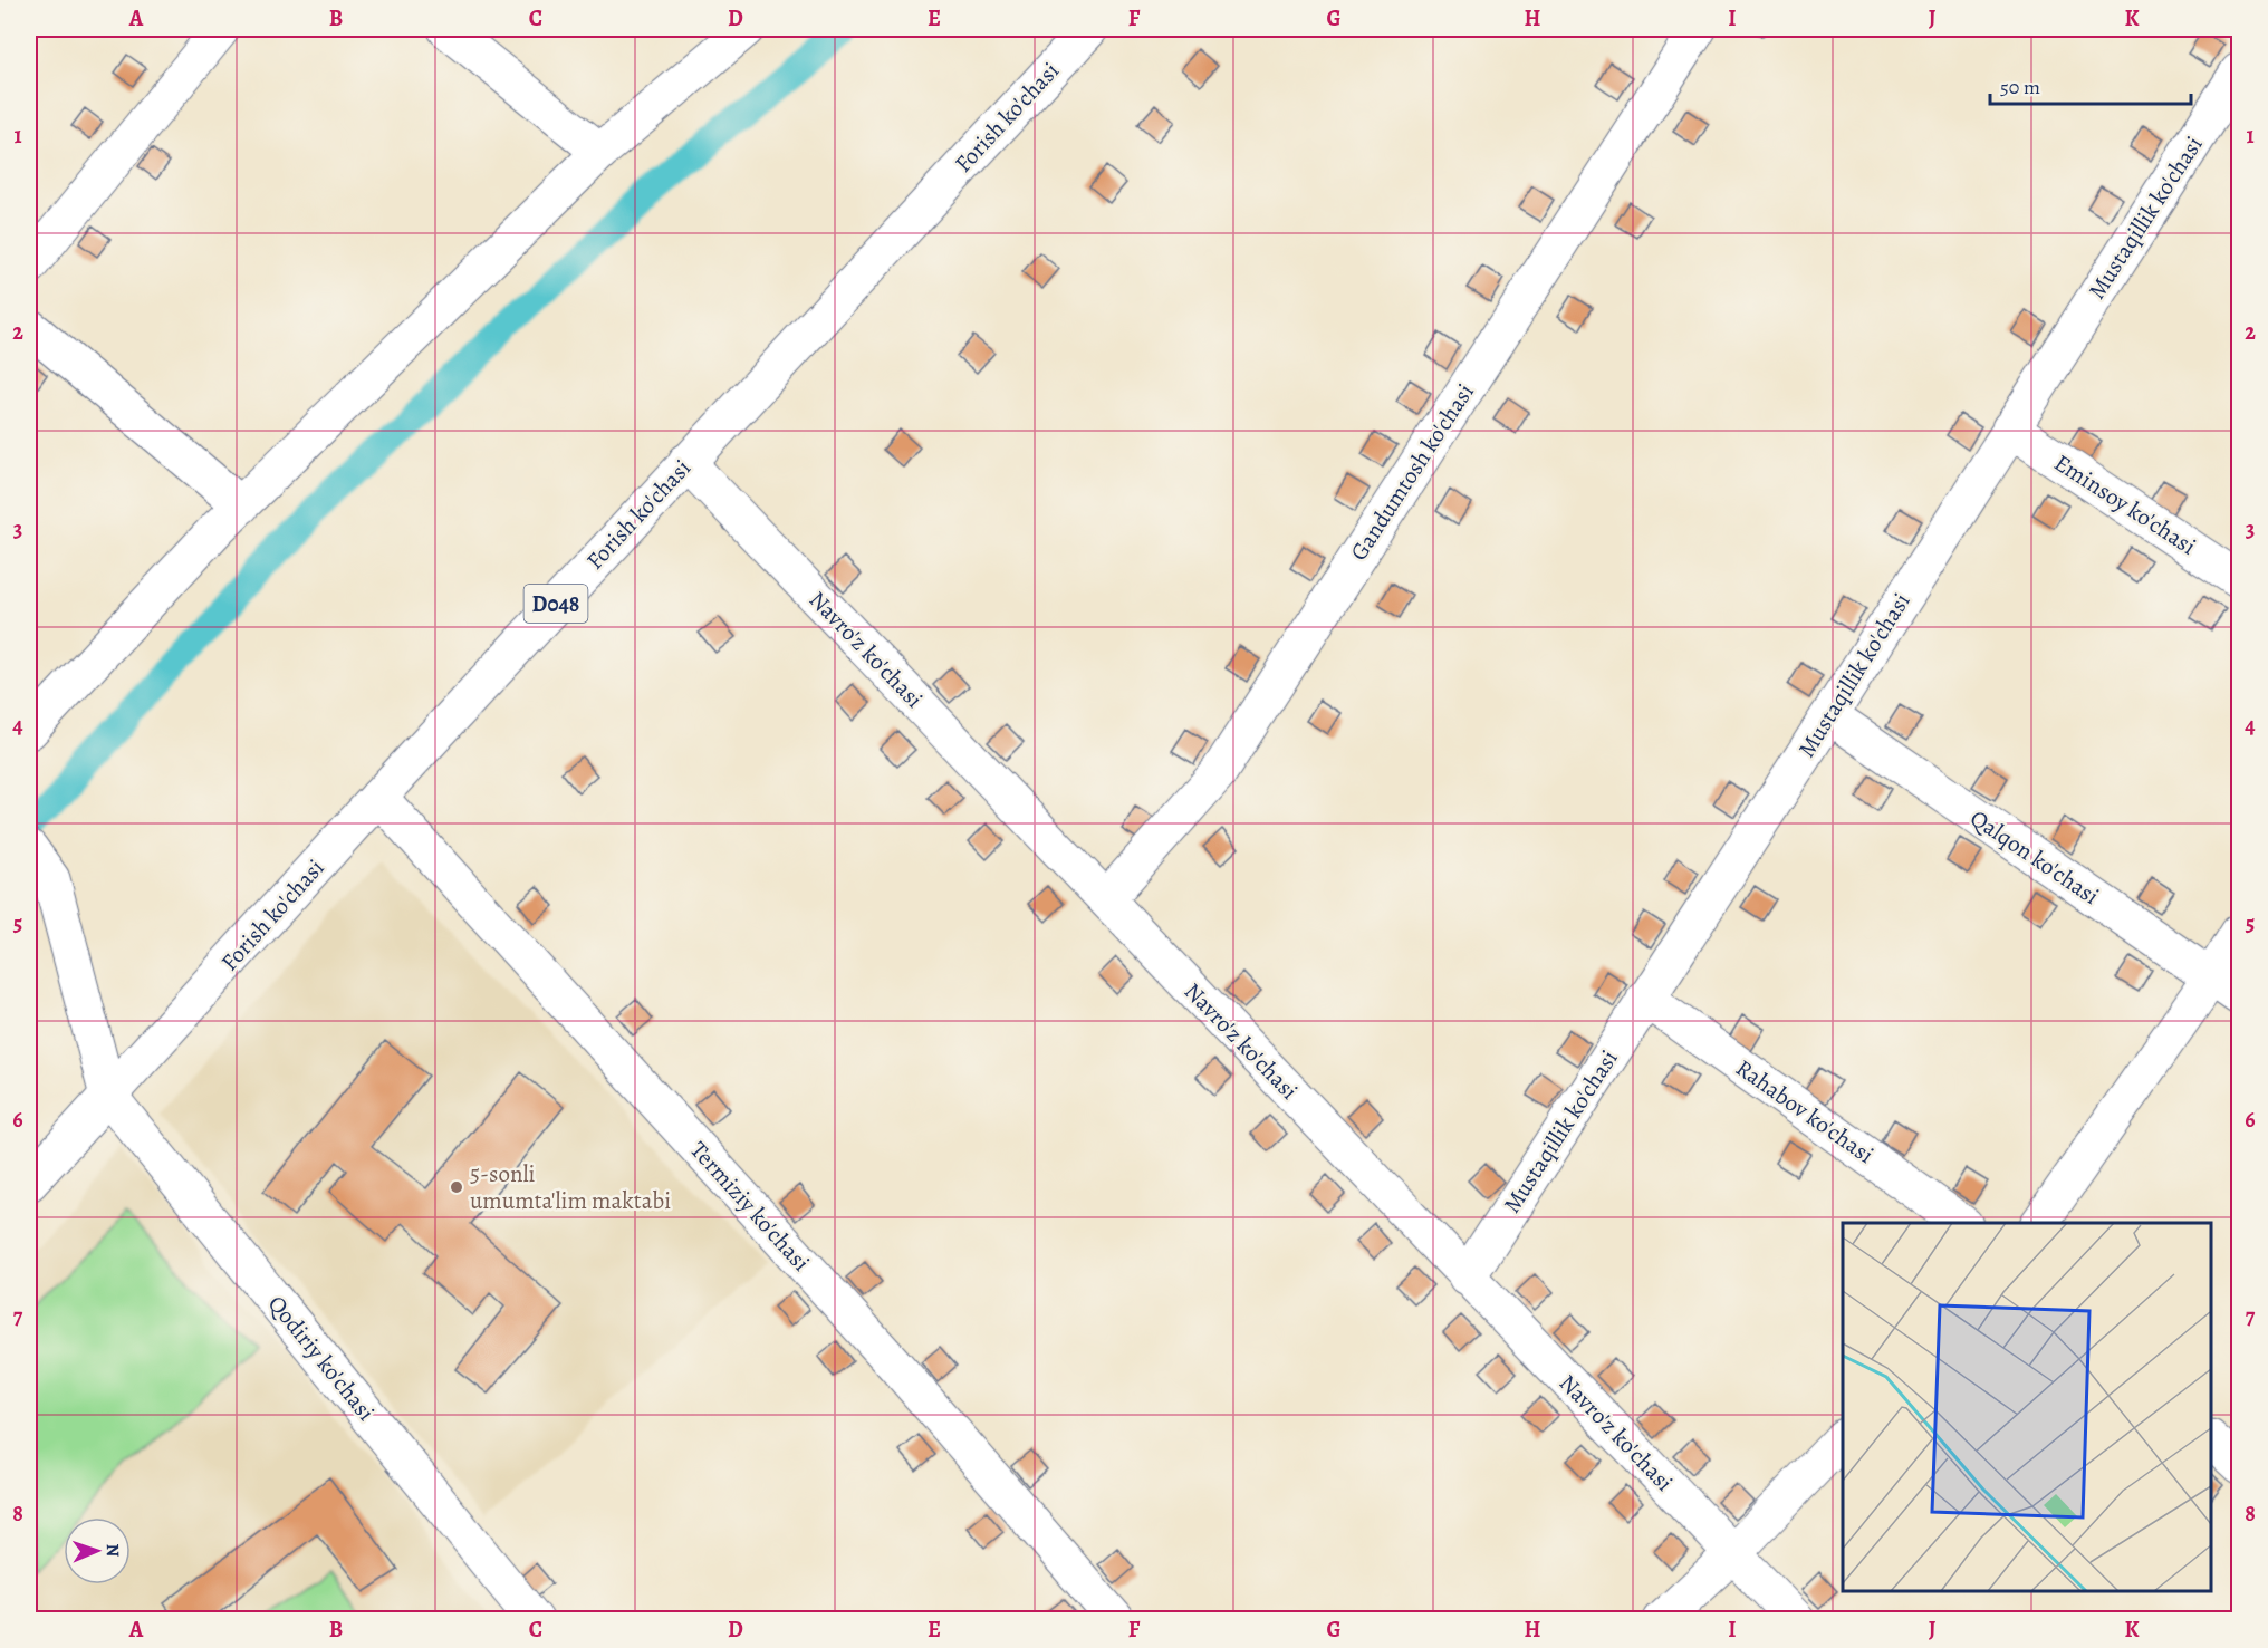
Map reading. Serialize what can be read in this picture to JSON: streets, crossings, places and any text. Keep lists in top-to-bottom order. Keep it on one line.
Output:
{"streets":{"street":["Forish ko'chasi","Mustaqillik ko'chasi","Gandumtosh ko'chasi","Eminsoy ko'chasi","D048","Navro'z ko'chasi","Qalqon ko'chasi","Rahabov ko'chasi","Termiziy ko'chasi","Qodiriy ko'chasi"]},"crossings":[["Forish ko'chasi","Navro'z ko'chasi"],["Forish ko'chasi","Termiziy ko'chasi"],["Forish ko'chasi","Qodiriy ko'chasi"],["Mustaqillik ko'chasi","Eminsoy ko'chasi"],["Mustaqillik ko'chasi","Navro'z ko'chasi"],["Mustaqillik ko'chasi","Qalqon ko'chasi"],["Mustaqillik ko'chasi","Rahabov ko'chasi"],["Gandumtosh ko'chasi","Navro'z ko'chasi"]],"places":["5-sonli umumta'lim maktabi"],"scale_bar":"50 m","north":"right","grid":{"columns":["A","B","C","D","E","F","G","H","I","J","K"],"rows":["1","2","3","4","5","6","7","8"]}}
